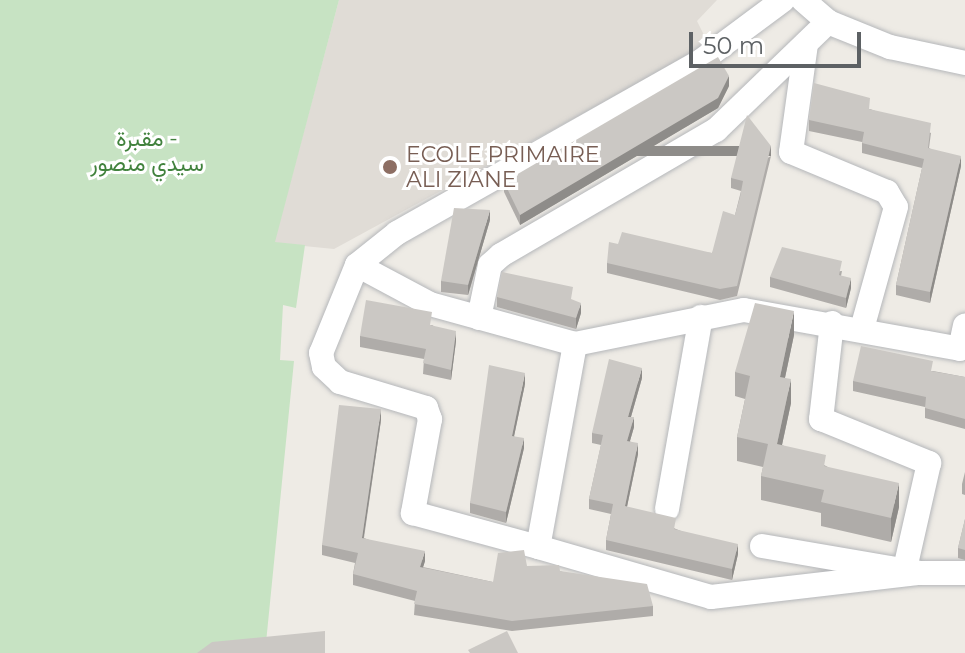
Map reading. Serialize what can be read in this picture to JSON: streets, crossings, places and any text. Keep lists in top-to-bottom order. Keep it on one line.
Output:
{"parks":["مقبرة - سيدي منصور"],"places":["ECOLE PRIMAIRE ALI ZIANE"],"scale_bar":"50 m"}
